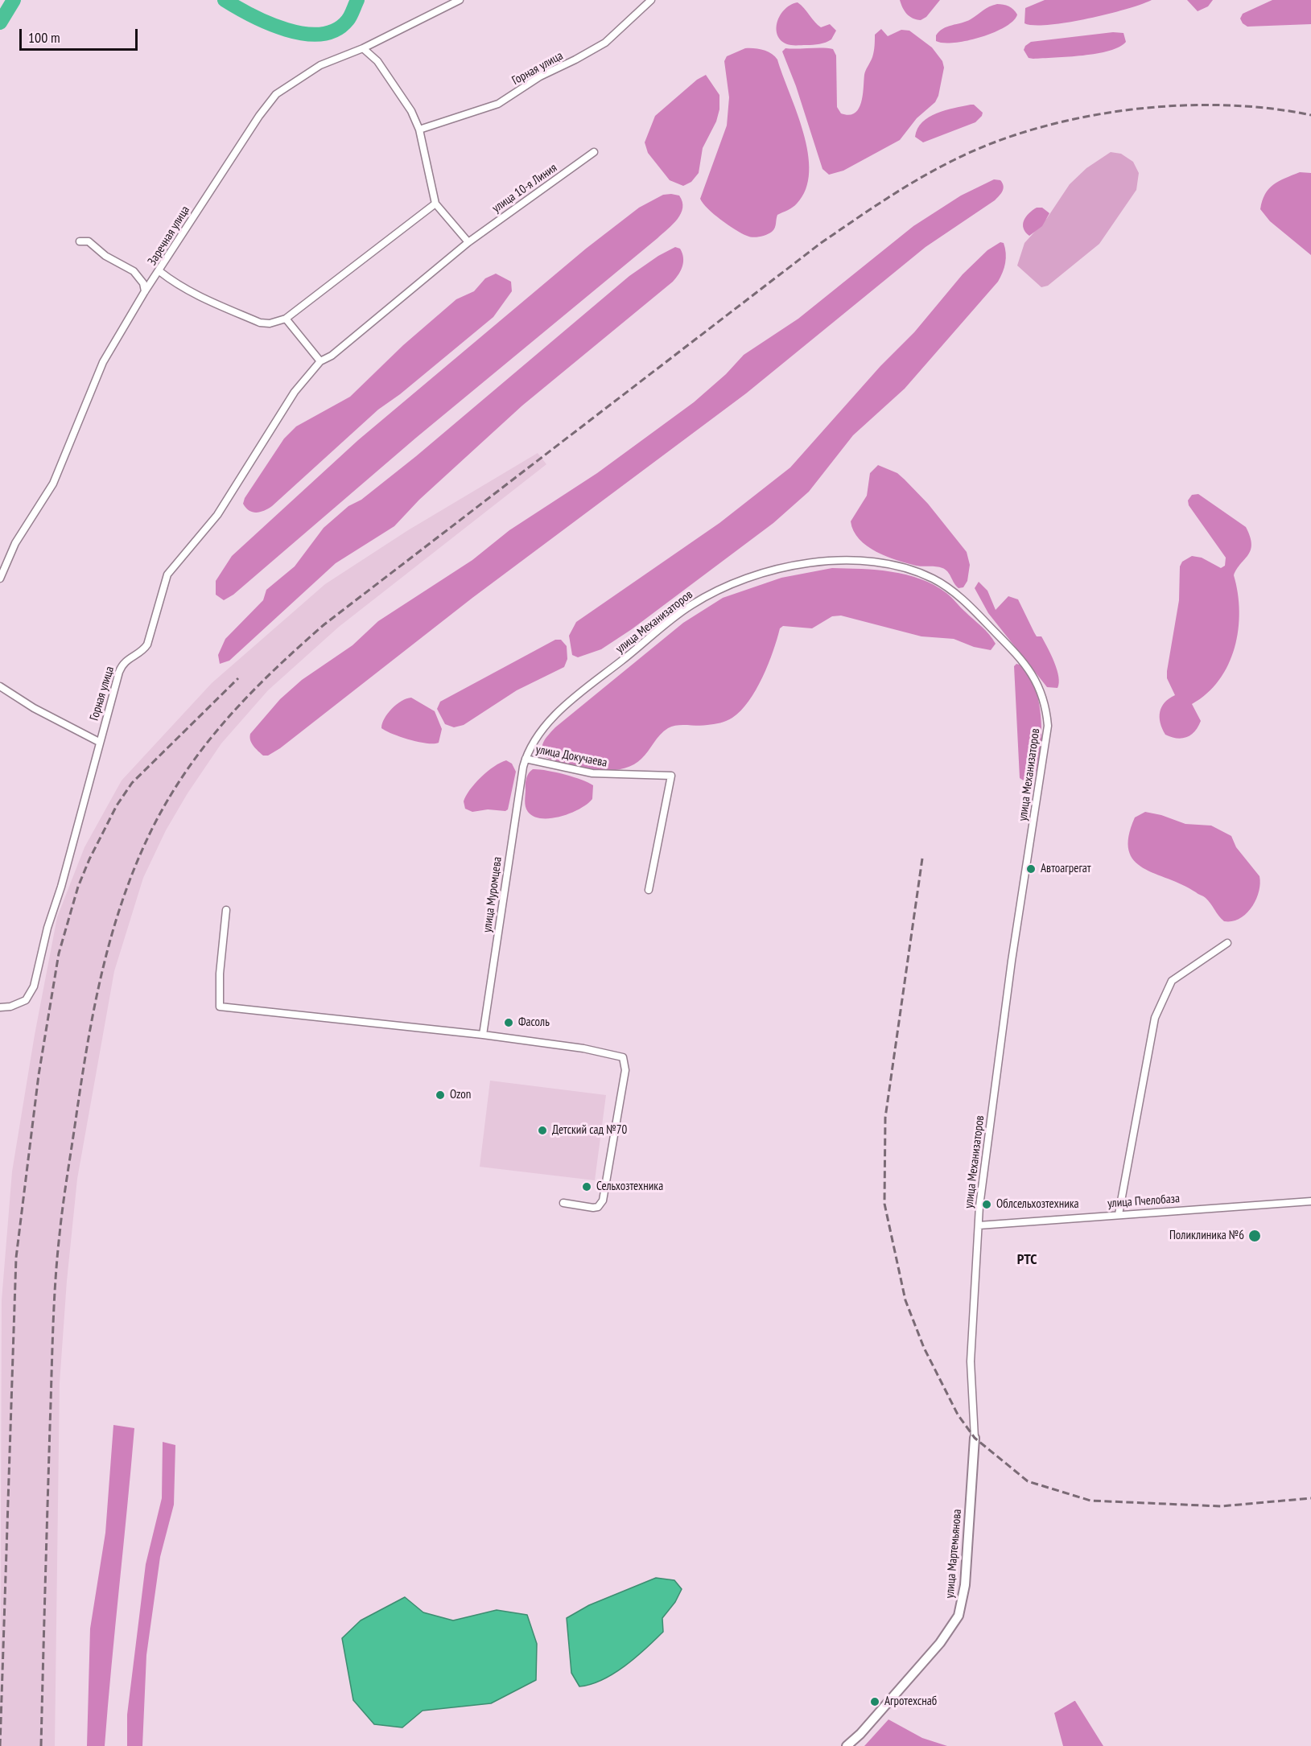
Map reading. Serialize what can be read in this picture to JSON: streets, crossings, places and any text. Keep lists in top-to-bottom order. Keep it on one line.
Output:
{"streets":{"street":["Горная улица","улица 10-я Линия","Заречная улица","улица Механизаторов","улица Докучаева","улица Муромцева","улица Пчелобаза","улица Мартемьянова"]},"crossings":[["Горная улица","улица 10-я Линия"],["улица Механизаторов","улица Докучаева"],["улица Механизаторов","улица Муромцева"],["улица Механизаторов","улица Пчелобаза"],["улица Механизаторов","улица Мартемьянова"],["улица Докучаева","улица Муромцева"]],"districts":["РТС"],"places":["Автоагрегат","Фасоль","Ozon","Детский сад №70","Сельхозтехника","Облсельхозтехника","Поликлиника №6","Агротехснаб"],"scale_bar":"100 m"}
